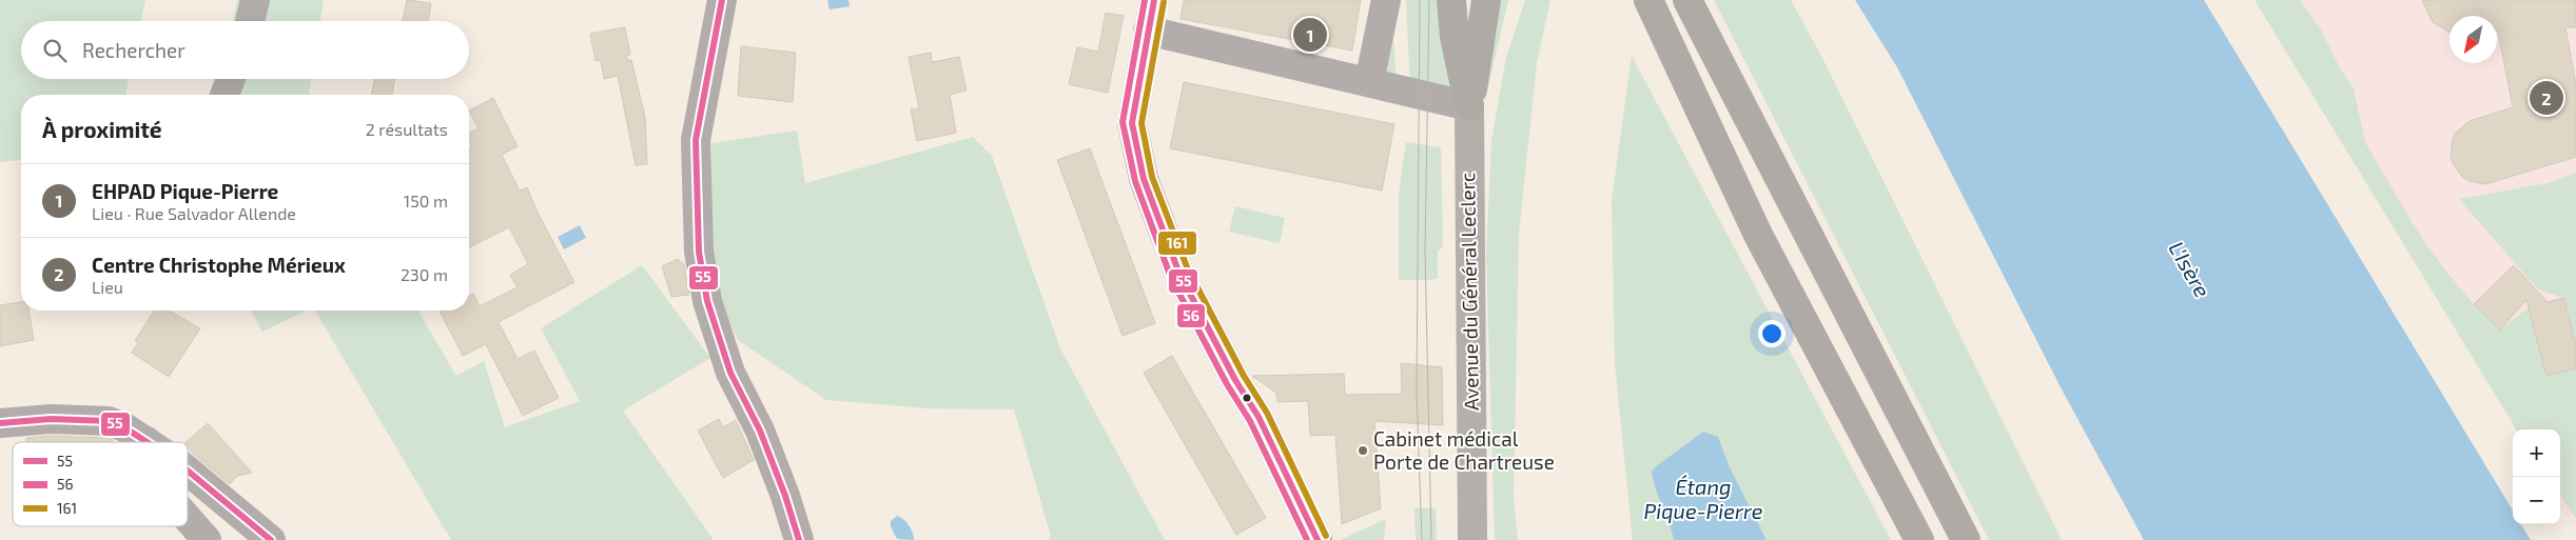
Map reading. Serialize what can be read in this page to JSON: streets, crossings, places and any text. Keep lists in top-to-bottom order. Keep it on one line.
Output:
{"streets":{"main road":["Avenue du Général Leclerc"]},"water":["L'Isère","Étang Pique-Pierre"],"places":["Cabinet médical Porte de Chartreuse"],"lines":["transit line 55","transit line 56","transit line 161"],"legend":["55","56","161"],"north":"bottom left","page":{"pins":["1","2"],"search":"Rechercher","heading":["À proximité","2 résultats"],"list":[{"mark":"1","name":"EHPAD Pique-Pierre","note":"Lieu · Rue Salvador Allende","value":"150 m"},{"mark":"2","name":"Centre Christophe Mérieux","note":"Lieu","value":"230 m"}],"map_buttons":["+","−"]}}
